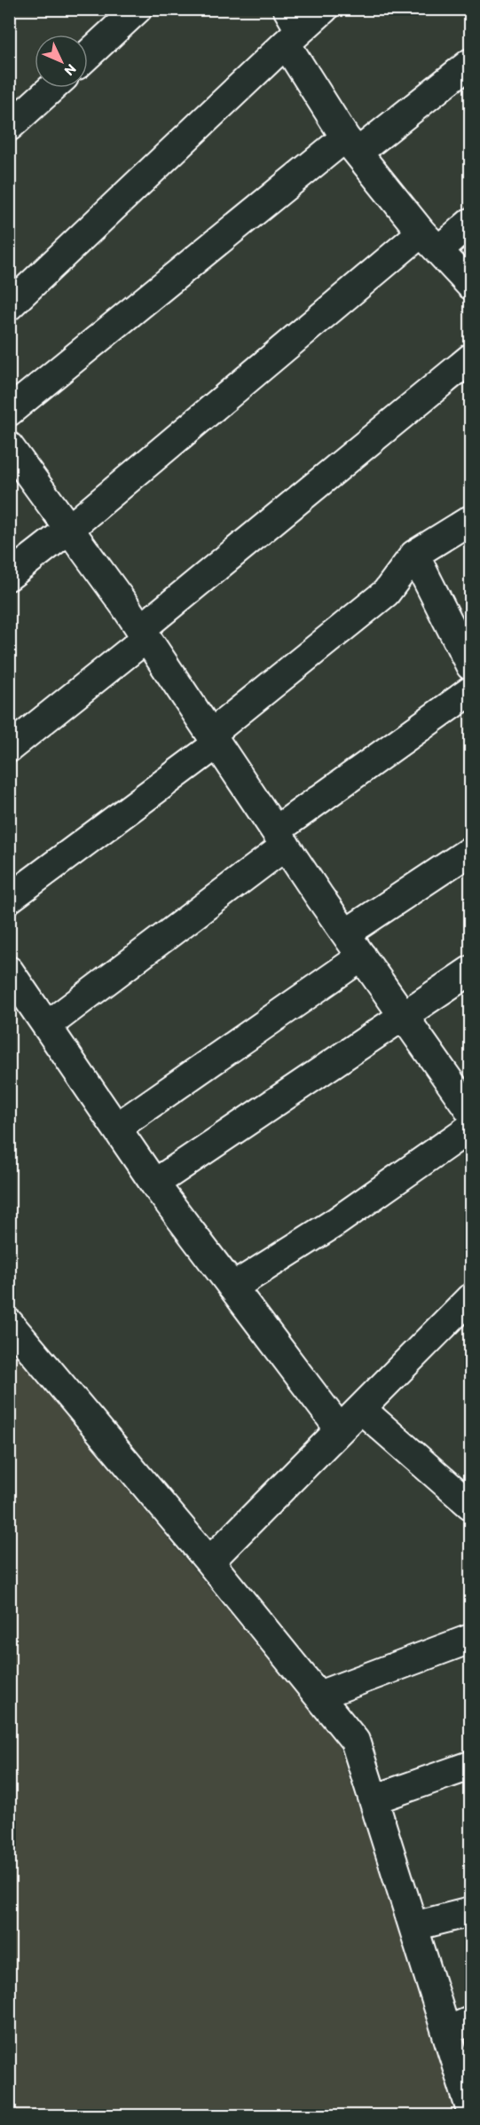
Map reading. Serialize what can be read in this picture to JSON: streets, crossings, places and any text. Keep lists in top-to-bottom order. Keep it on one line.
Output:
{"north":"bottom right"}
